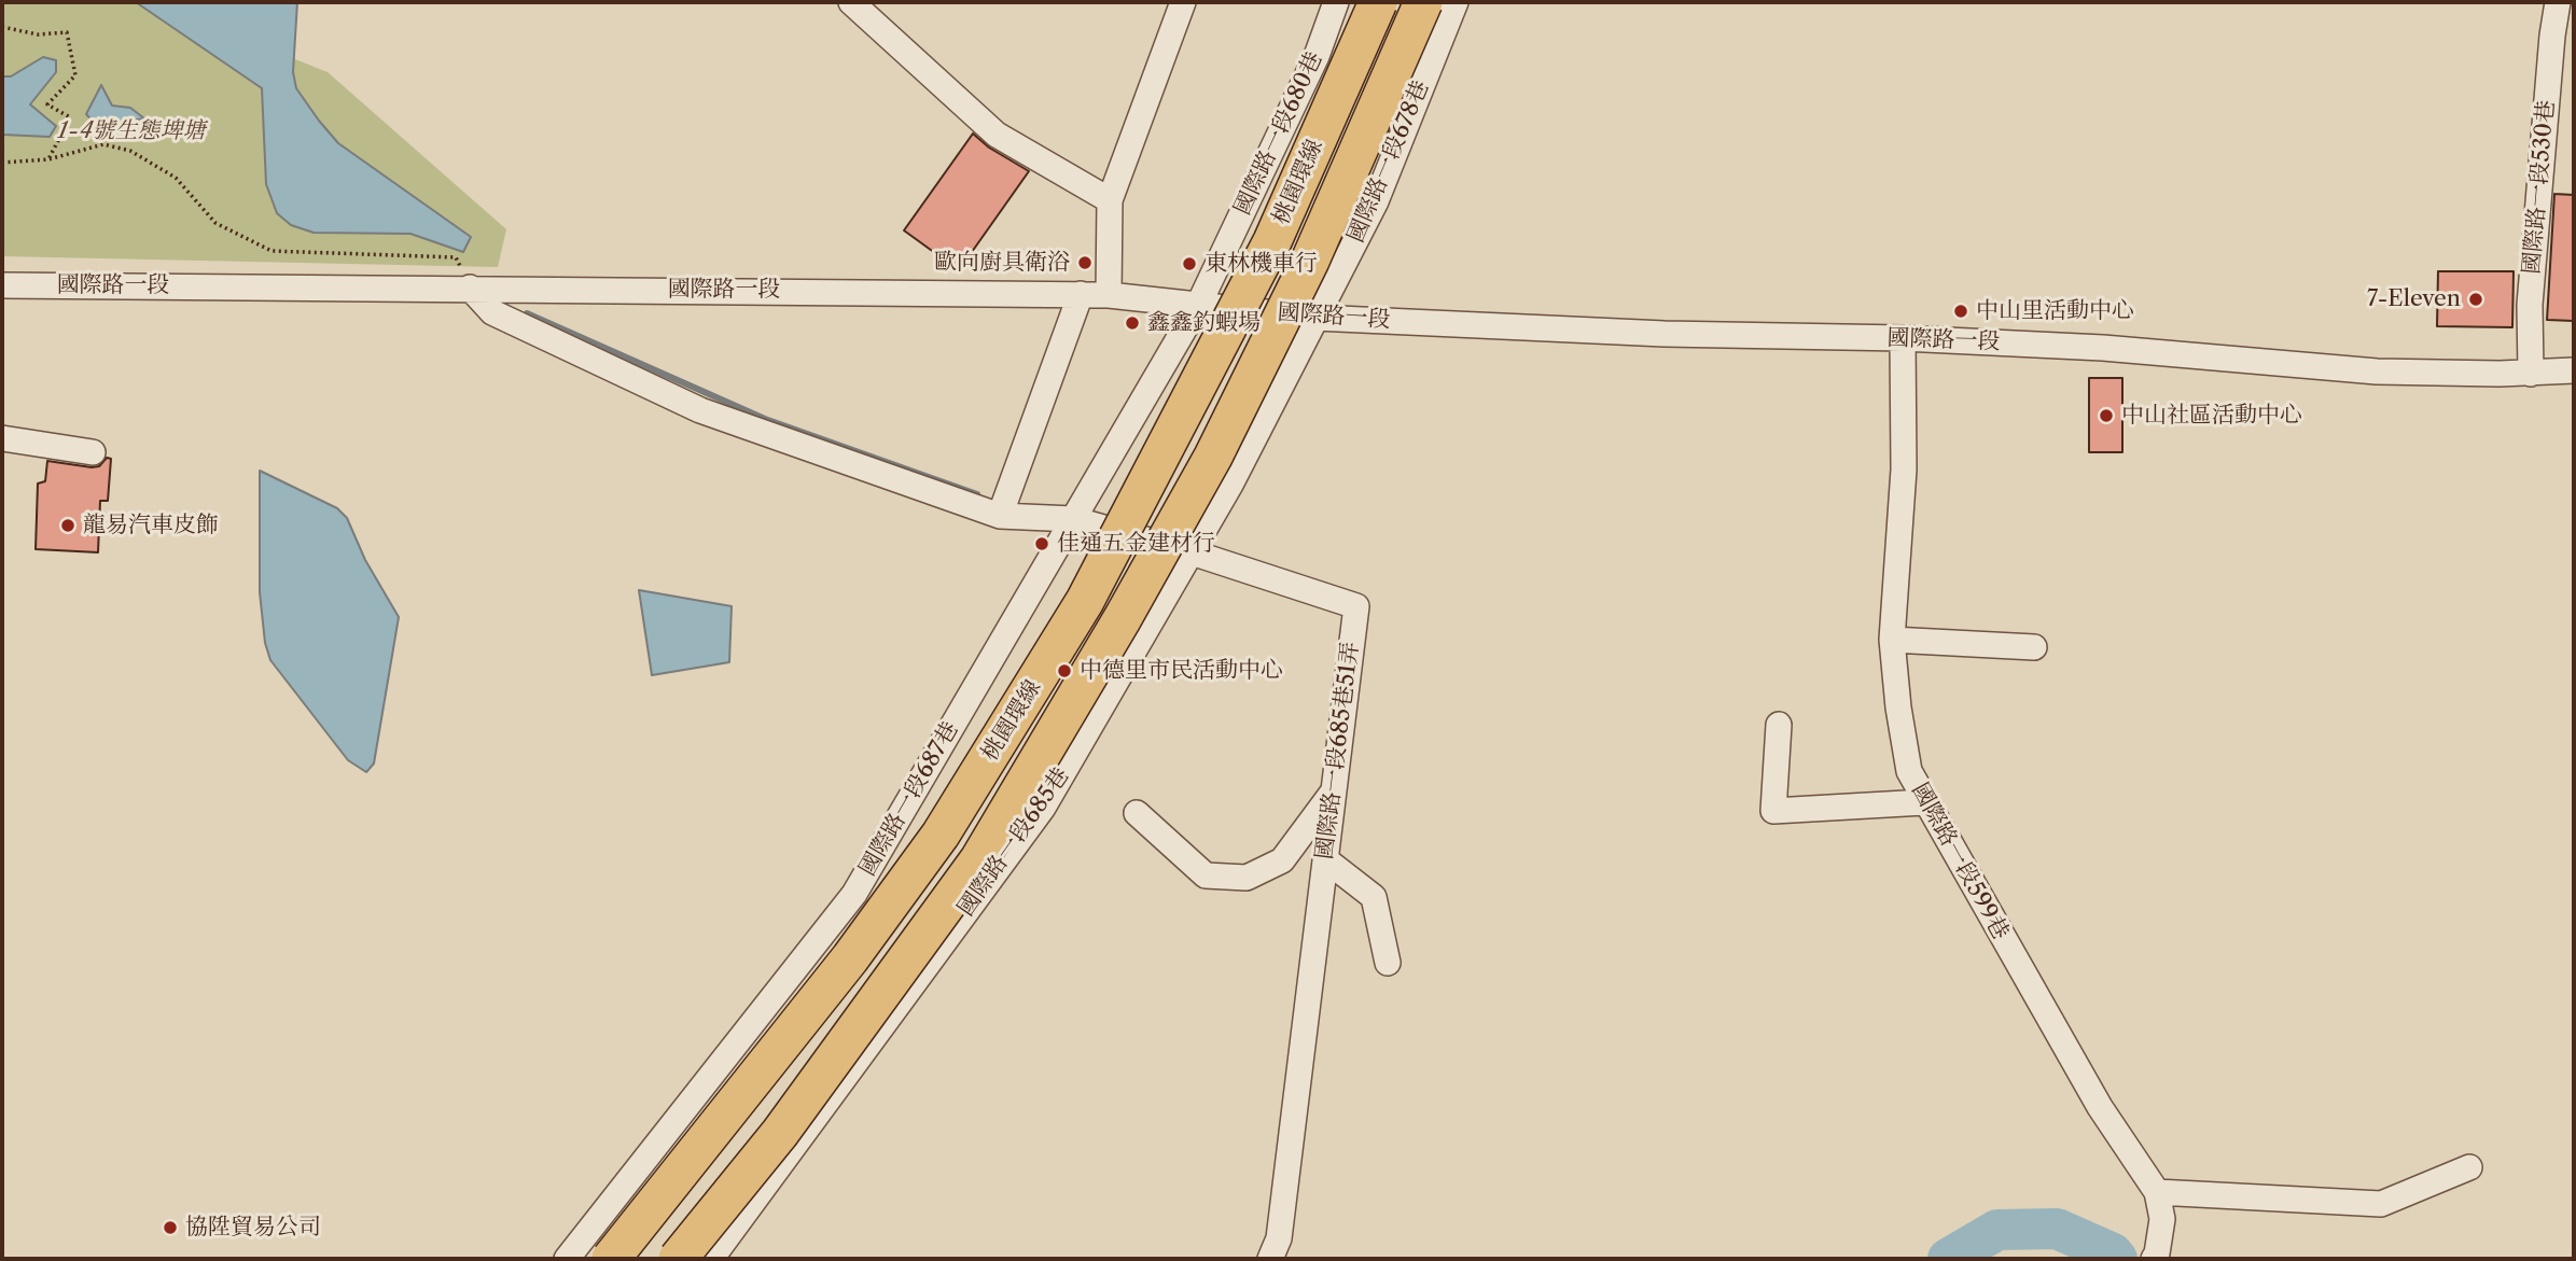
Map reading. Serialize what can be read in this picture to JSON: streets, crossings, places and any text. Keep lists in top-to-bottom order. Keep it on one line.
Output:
{"streets":{"highway":["桃園環線"],"street":["國際路一段680巷","國際路一段678巷","國際路一段530巷","國際路一段","國際路一段685巷51弄","國際路一段687巷","國際路一段685巷","國際路一段599巷"]},"crossings":[["國際路一段680巷","國際路一段"],["國際路一段680巷","國際路一段687巷"],["國際路一段678巷","國際路一段"],["國際路一段678巷","國際路一段685巷"],["國際路一段530巷","國際路一段"],["國際路一段","國際路一段685巷51弄"],["國際路一段","國際路一段687巷"],["國際路一段","國際路一段685巷"],["國際路一段","國際路一段599巷"],["國際路一段685巷51弄","國際路一段687巷"],["國際路一段685巷51弄","國際路一段685巷"]],"parks":["1-4號生態埤塘"],"places":["歐向廚具衛浴","東林機車行","7-Eleven","中山里活動中心","鑫鑫釣蝦場","中山社區活動中心","龍易汽車皮飾","佳通五金建材行","中德里市民活動中心","協陞貿易公司"]}
